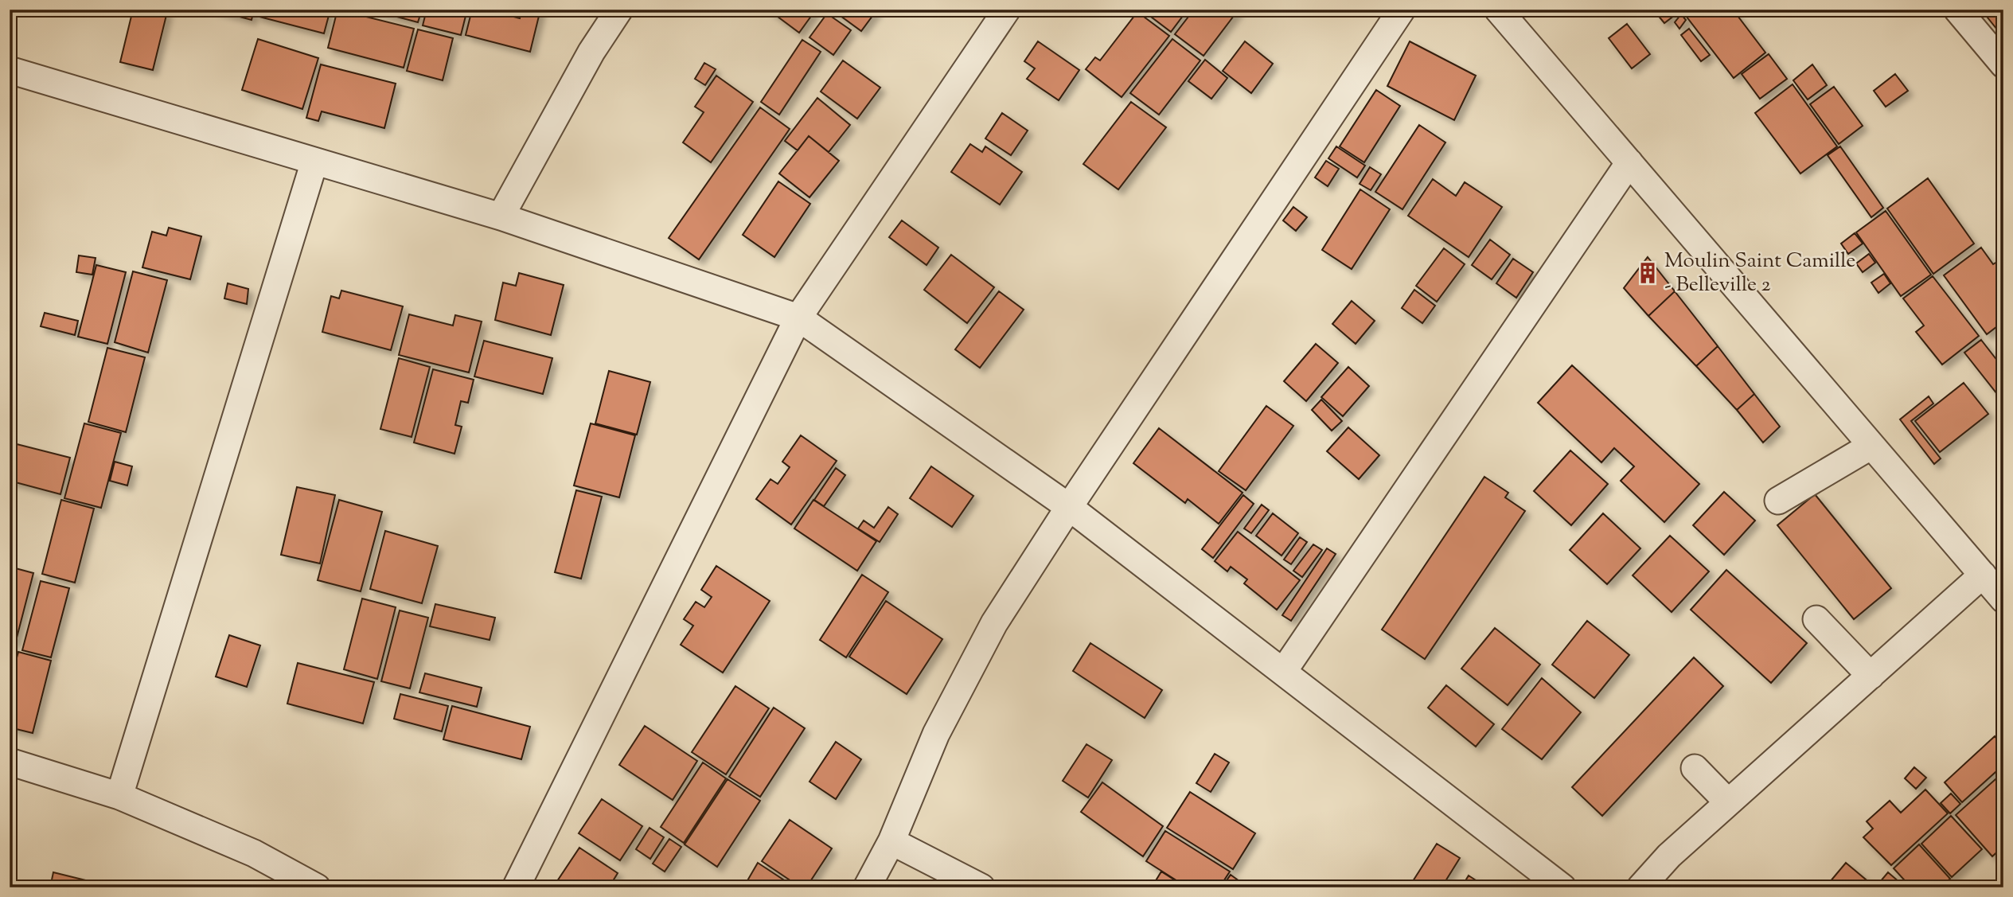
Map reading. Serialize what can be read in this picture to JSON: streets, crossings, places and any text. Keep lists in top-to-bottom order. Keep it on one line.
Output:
{"places":{"building":["Moulin Saint Camille - Belleville 2"]}}
